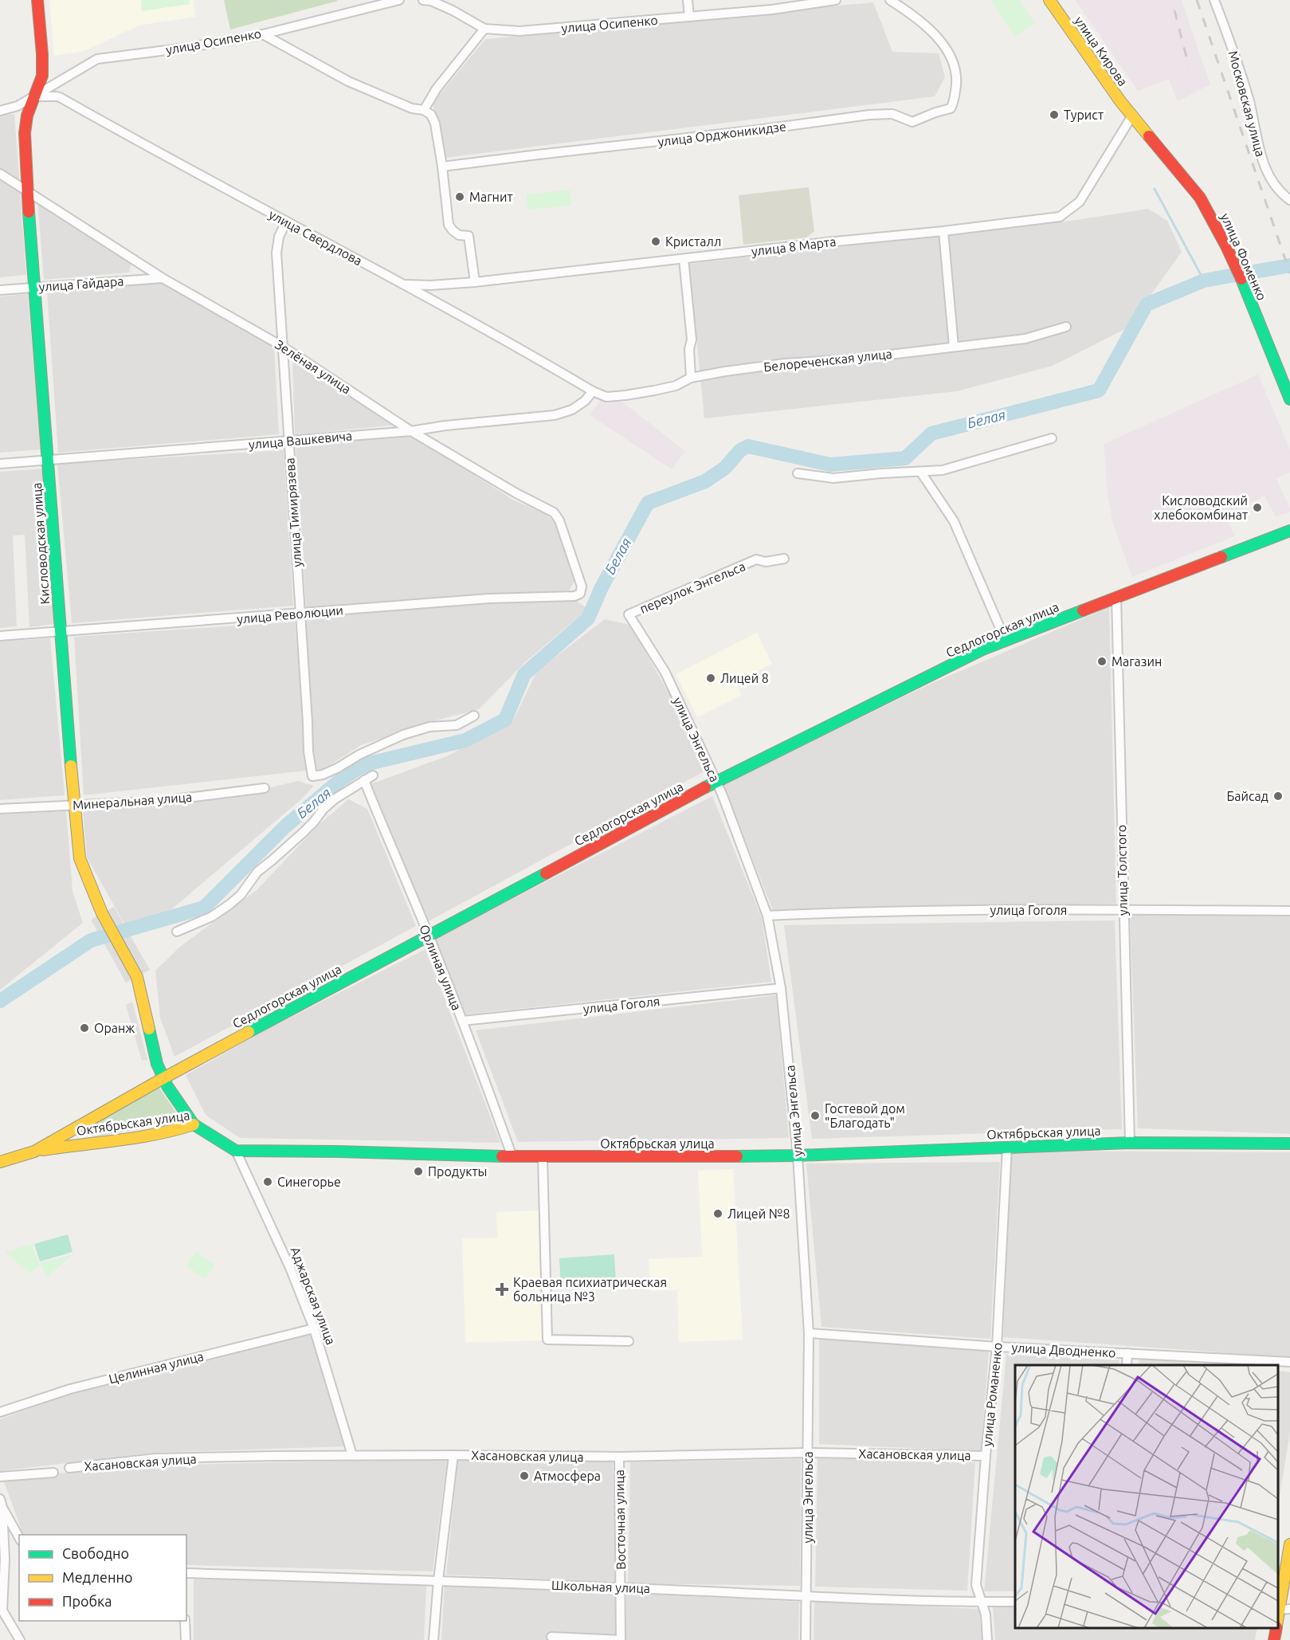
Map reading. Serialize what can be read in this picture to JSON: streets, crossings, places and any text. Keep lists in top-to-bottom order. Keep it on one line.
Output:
{"streets":{"main road":["улица Кирова","улица Фоменко","Кисловодская улица","Седлогорская улица","Октябрьская улица"],"street":["улица Осипенко","Московская улица","улица Орджоникидзе","улица Свердлова","улица 8 Марта","улица Гайдара","Белореченская улица","Зелёная улица","улица Вашкевича","улица Тимирязева","переулок Энгельса","улица Революции","улица Энгельса","Минеральная улица","улица Толстого","улица Гоголя","Орлиная улица","Аджарская улица","улица Дводненко","Целинная улица","улица Романенко","Хасановская улица","Восточная улица","Школьная улица"]},"crossings":[["улица Осипенко","улица Свердлова"],["улица Осипенко","Кисловодская улица"],["улица Кирова","улица 8 Марта"],["улица Кирова","улица Фоменко"],["улица Свердлова","улица 8 Марта"],["улица Свердлова","Белореченская улица"],["улица Свердлова","улица Вашкевича"],["улица Свердлова","улица Тимирязева"],["улица Свердлова","Кисловодская улица"],["улица 8 Марта","улица Фоменко"],["улица Гайдара","Зелёная улица"],["улица Гайдара","Кисловодская улица"],["Белореченская улица","улица Вашкевича"],["Зелёная улица","улица Вашкевича"],["Зелёная улица","улица Тимирязева"],["Зелёная улица","Кисловодская улица"],["Зелёная улица","улица Революции"],["улица Вашкевича","улица Тимирязева"],["улица Вашкевича","Кисловодская улица"],["улица Тимирязева","улица Революции"],["Кисловодская улица","улица Революции"],["Кисловодская улица","Седлогорская улица"],["Кисловодская улица","Минеральная улица"],["переулок Энгельса","улица Энгельса"],["Седлогорская улица","улица Энгельса"],["Седлогорская улица","улица Толстого"],["Седлогорская улица","Орлиная улица"],["Седлогорская улица","Октябрьская улица"],["улица Энгельса","улица Гоголя"],["улица Энгельса","Октябрьская улица"],["улица Энгельса","улица Дводненко"],["улица Энгельса","Хасановская улица"],["улица Энгельса","Школьная улица"],["улица Толстого","улица Гоголя"],["улица Толстого","Октябрьская улица"],["улица Гоголя","Орлиная улица"],["Орлиная улица","Октябрьская улица"],["Октябрьская улица","Аджарская улица"],["Октябрьская улица","улица Романенко"],["Аджарская улица","Целинная улица"],["Аджарская улица","Хасановская улица"],["улица Дводненко","улица Романенко"],["улица Романенко","Хасановская улица"],["улица Романенко","Школьная улица"],["Хасановская улица","Восточная улица"],["Восточная улица","Школьная улица"]],"water":["Белая"],"places":{"other":["Турист","Магнит","Кристалл","Кисловодский хлебокомбинат","Магазин","Лицей 8","Байсад","Оранж","Гостевой дом \"Благодать\"","Продукты","Синегорье","Лицей №8","Атмосфера"],"health":["Краевая психиатрическая больница №3"]},"legend":["Свободно","Медленно","Пробка"]}
